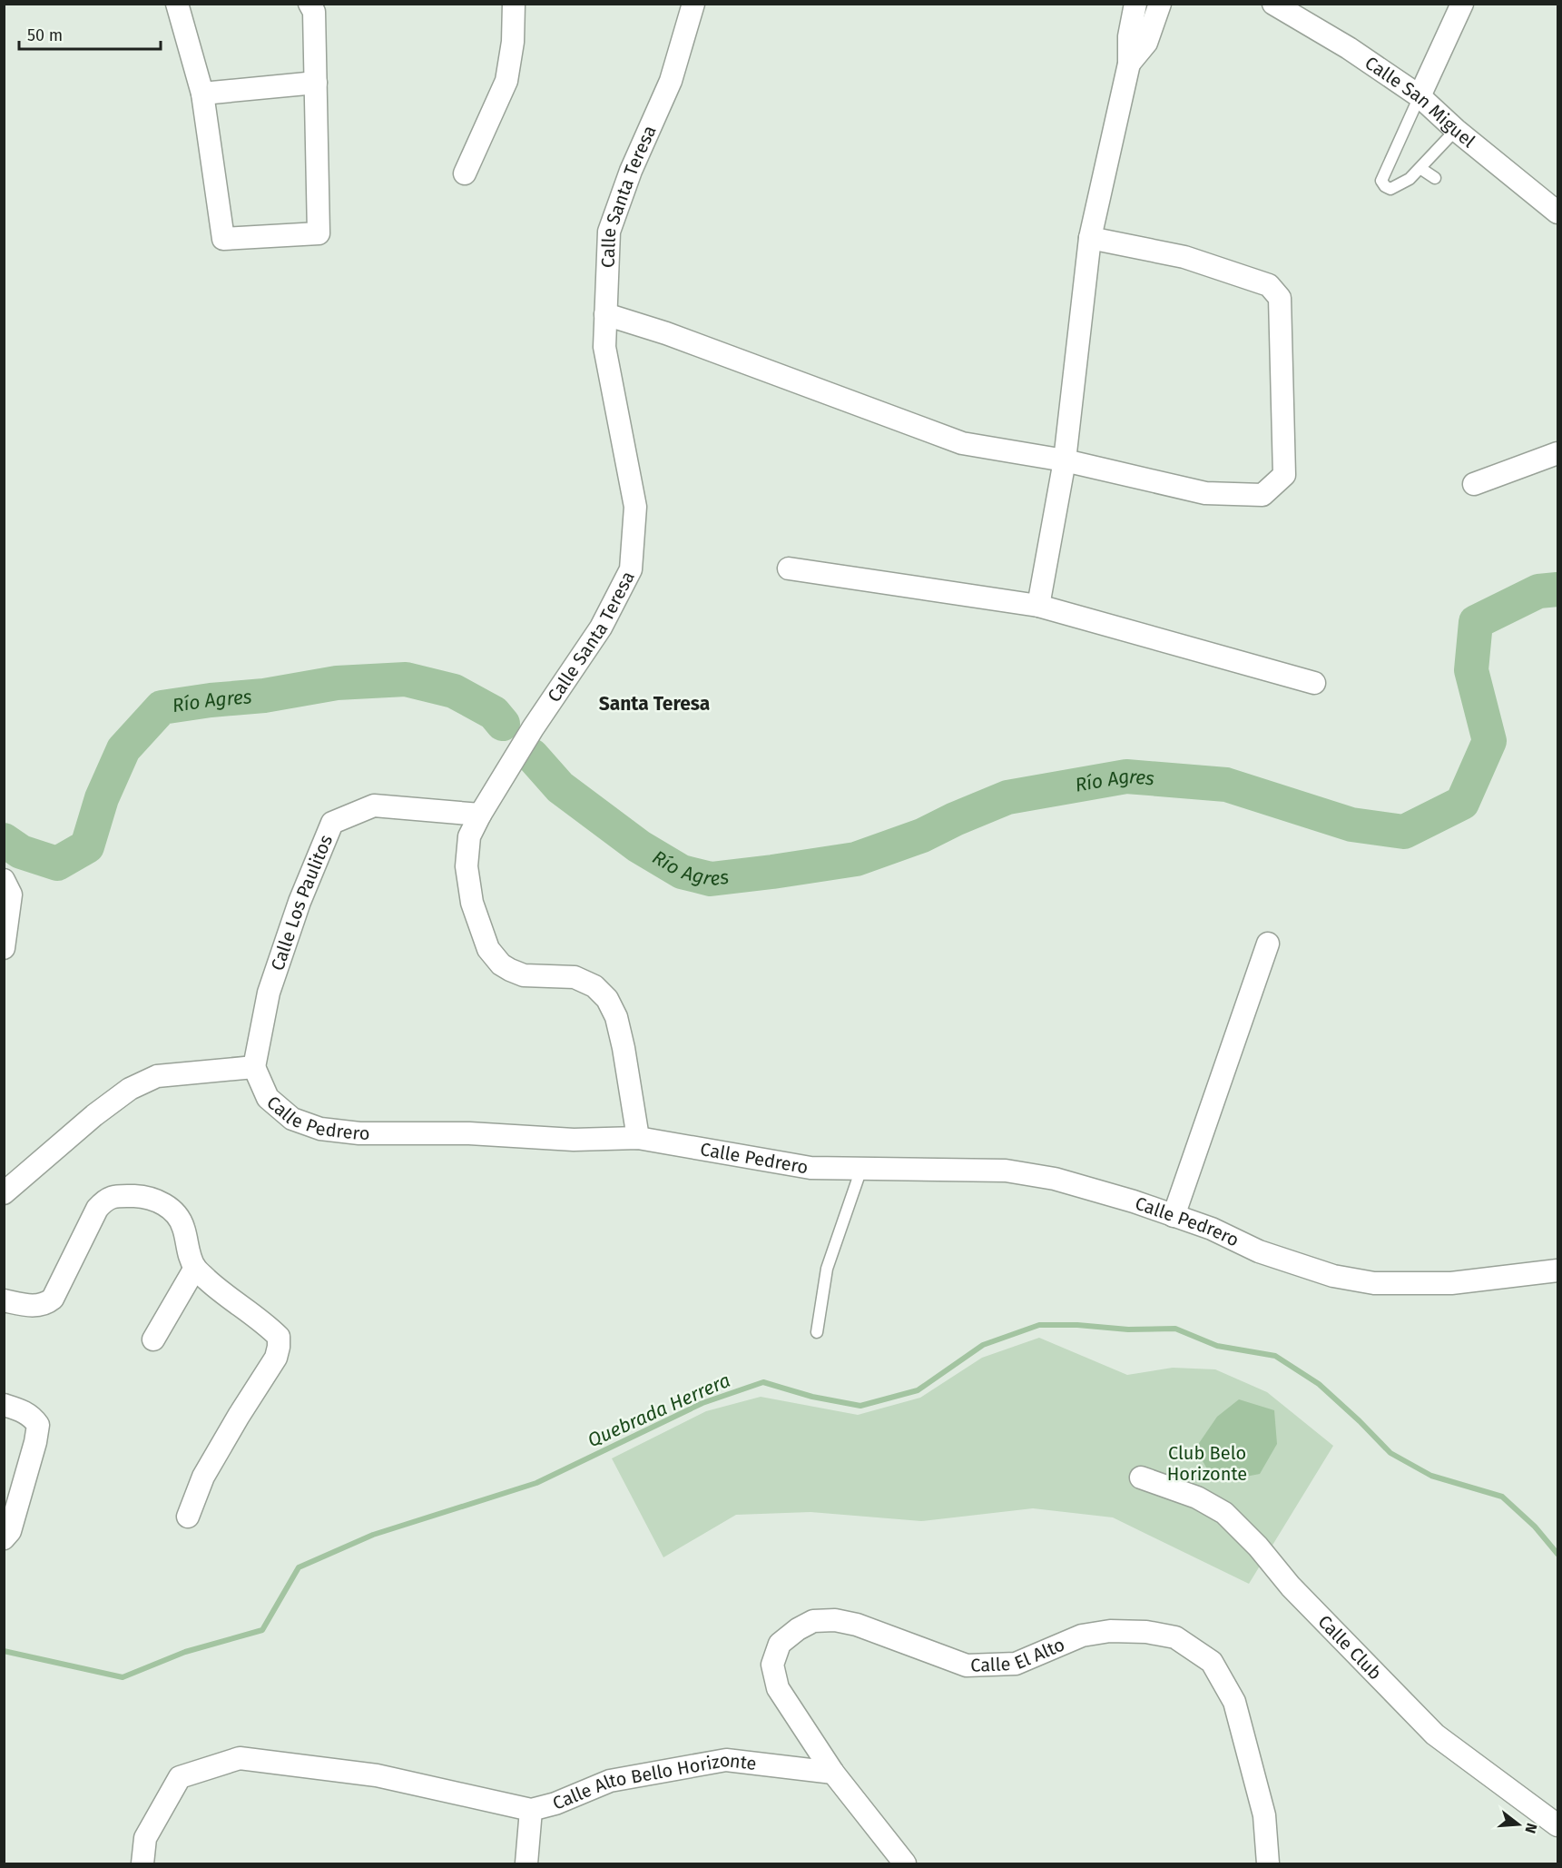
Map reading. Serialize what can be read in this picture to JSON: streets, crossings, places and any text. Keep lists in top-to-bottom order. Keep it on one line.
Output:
{"streets":{"street":["Calle San Miguel","Calle Santa Teresa","Calle Los Paulitos","Calle Pedrero","Calle Club","Calle El Alto","Calle Alto Bello Horizonte"]},"crossings":[["Calle Santa Teresa","Calle Los Paulitos"],["Calle Santa Teresa","Calle Pedrero"],["Calle Los Paulitos","Calle Pedrero"],["Calle El Alto","Calle Alto Bello Horizonte"]],"districts":["Santa Teresa"],"water":["Río Agres","Quebrada Herrera"],"parks":["Club Belo Horizonte"],"scale_bar":"50 m","north":"right"}
